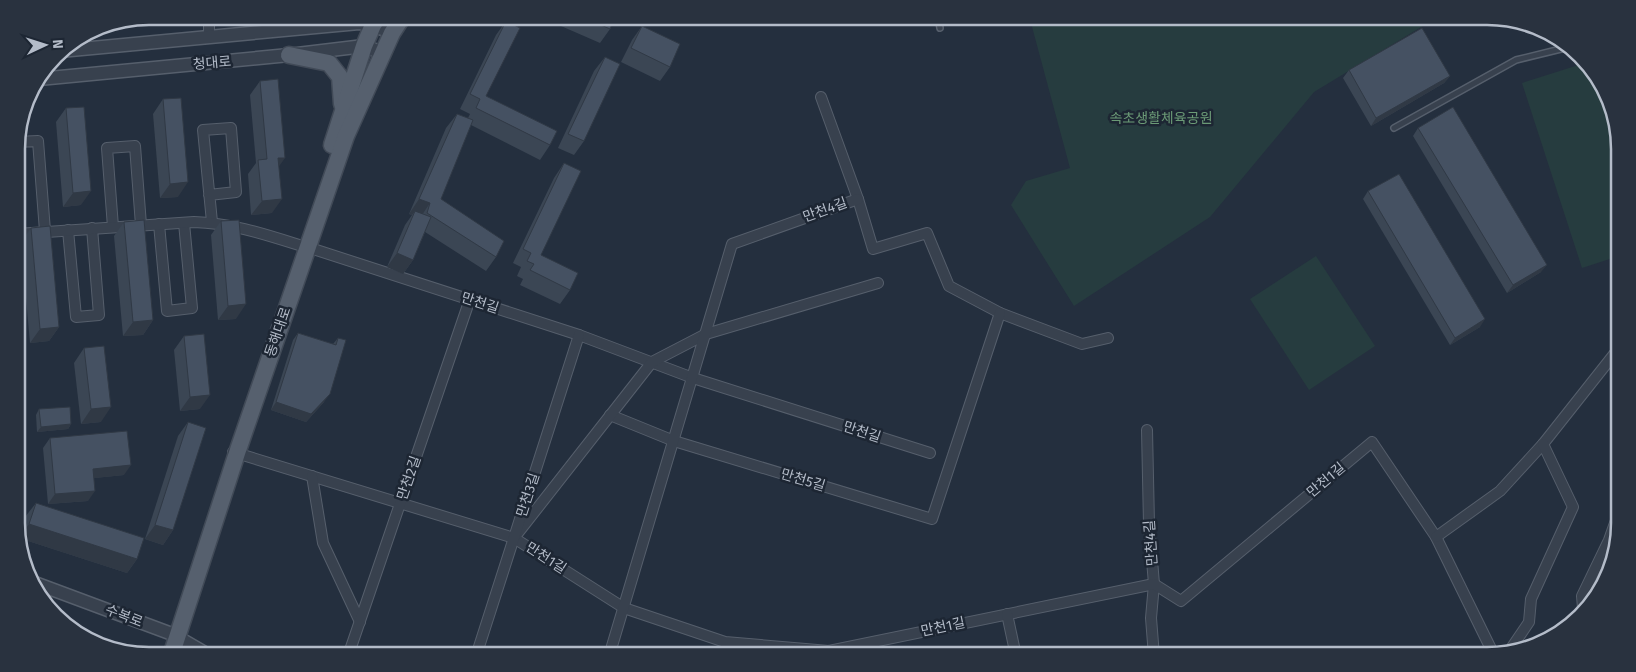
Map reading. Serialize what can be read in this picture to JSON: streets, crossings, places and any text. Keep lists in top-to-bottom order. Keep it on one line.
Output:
{"streets":{"main road":["동해대로"],"street":["청대로","만천4길","만천길","만천2길","만천5길","만천1길","만천3길","수복로"]},"crossings":[["청대로","동해대로"],["만천4길","만천5길"],["만천4길","만천1길"],["만천길","동해대로"],["만천길","만천2길"],["만천길","만천3길"],["동해대로","만천1길"],["동해대로","수복로"],["만천2길","만천1길"],["만천1길","만천3길"]],"parks":["속초생활체육공원"],"north":"right"}
